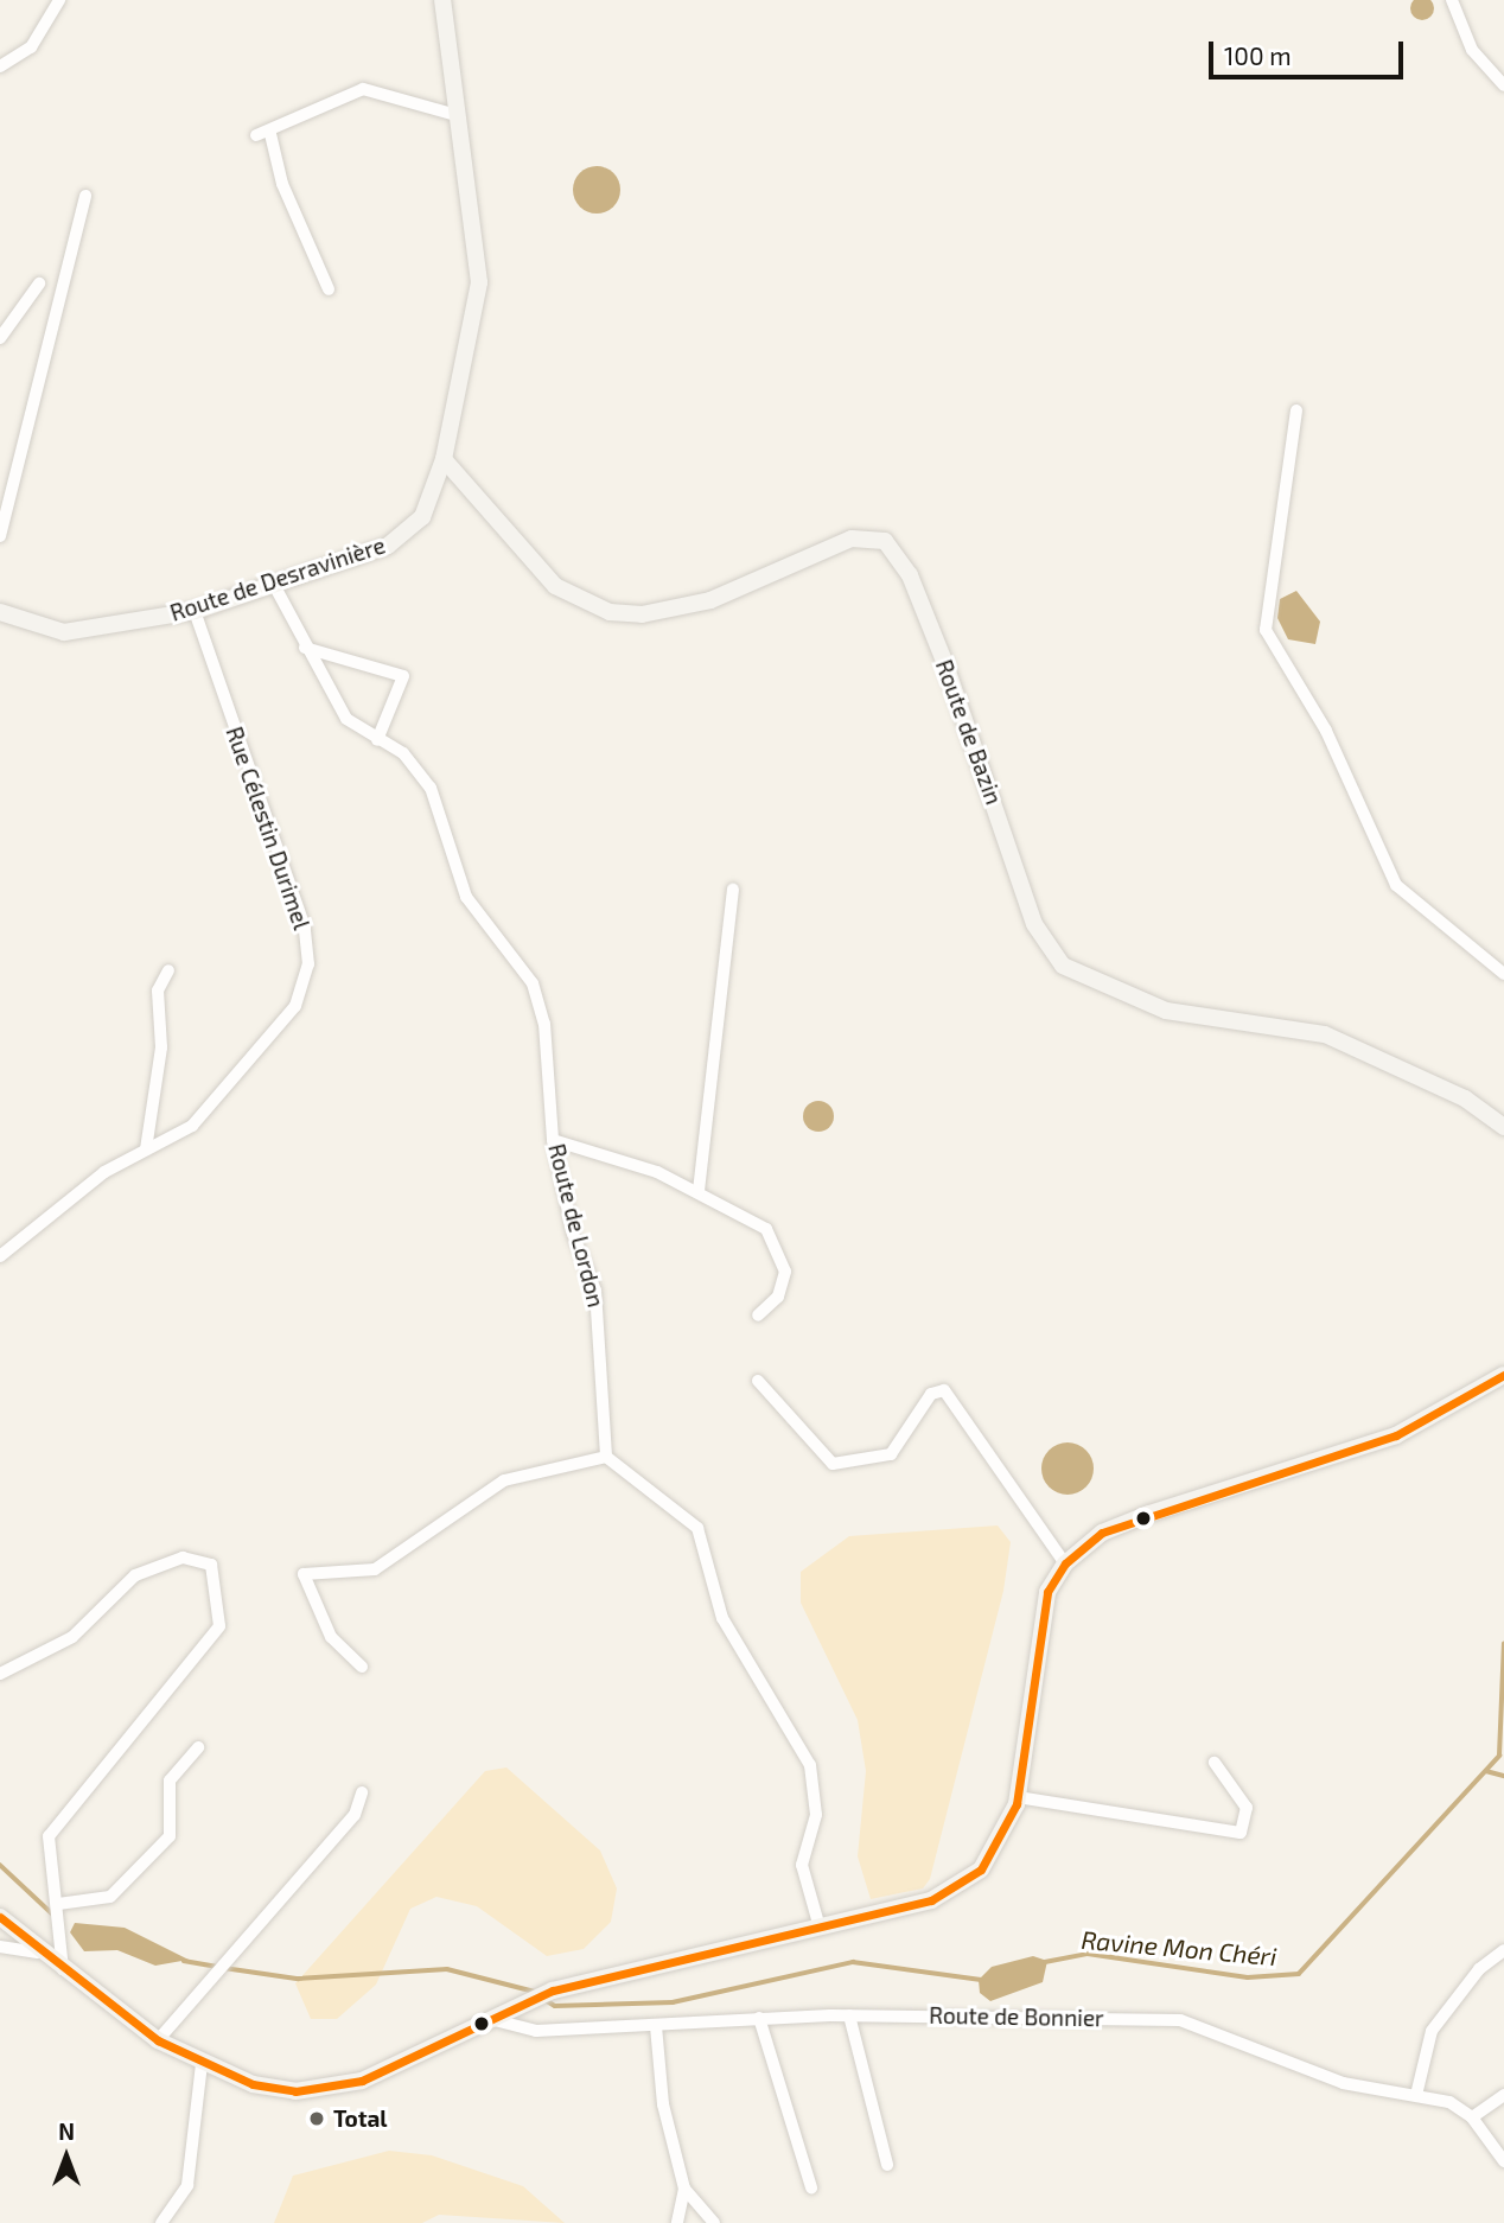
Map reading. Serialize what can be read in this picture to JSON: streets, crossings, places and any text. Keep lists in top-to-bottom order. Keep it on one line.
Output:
{"streets":{"street":["Route de Desravinière","Route de Bazin","Rue Célestin Durimel","Route de Lordon","Route de Bonnier"]},"crossings":[["Route de Desravinière","Route de Bazin"],["Route de Desravinière","Rue Célestin Durimel"],["Route de Desravinière","Route de Lordon"]],"water":["Ravine Mon Chéri"],"places":["Total"],"scale_bar":"100 m","north":"top"}
